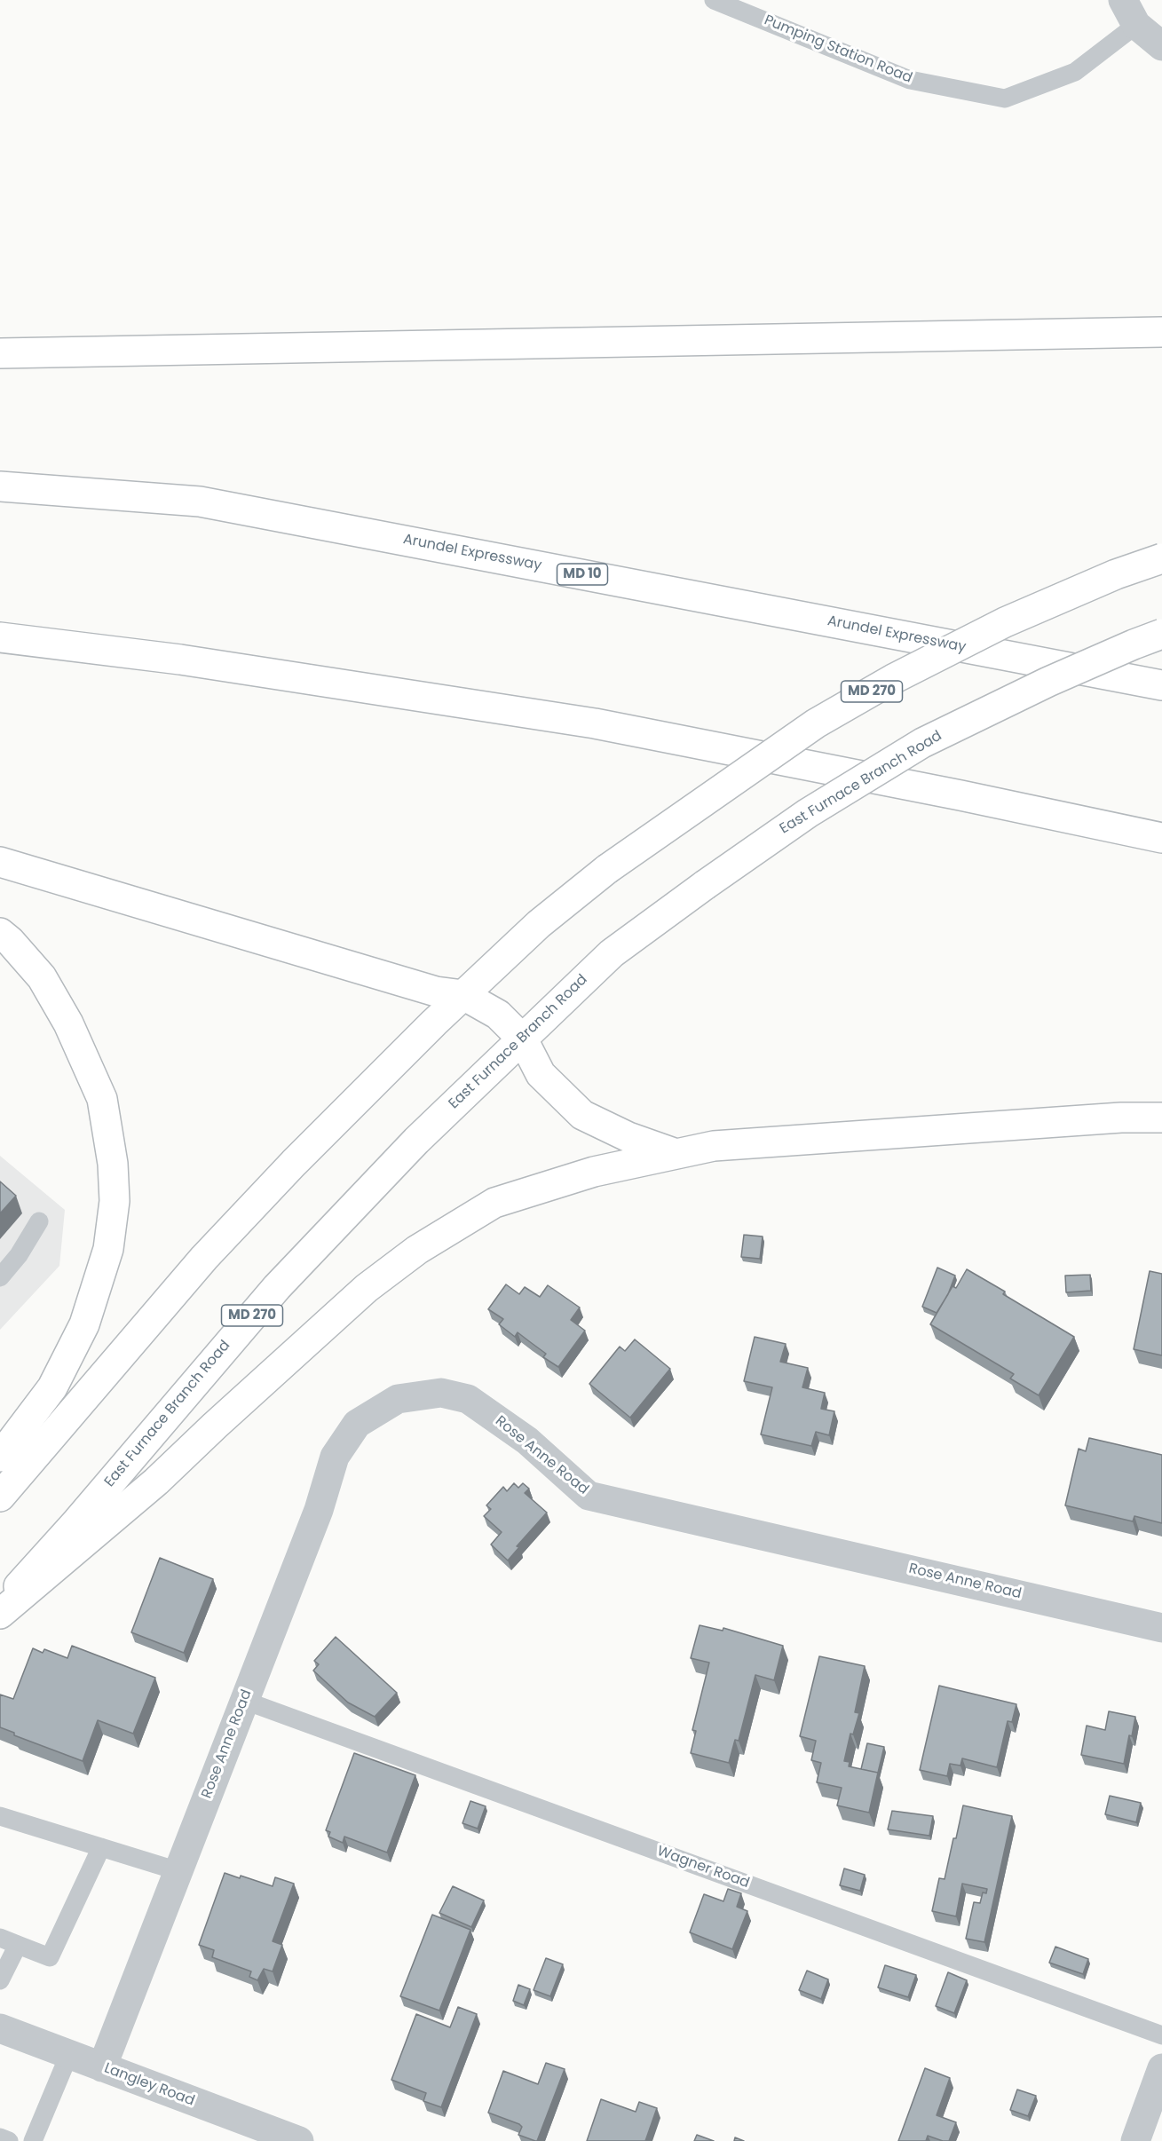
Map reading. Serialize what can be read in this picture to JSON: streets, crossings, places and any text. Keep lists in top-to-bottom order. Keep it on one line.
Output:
{"streets":{"main road":["Arundel Expressway","MD 10","MD 270","East Furnace Branch Road"],"street":["Rose Anne Road","Langley Road"],"lane":["Pumping Station Road","Wagner Road"]},"crossings":[["Rose Anne Road","Wagner Road"],["Rose Anne Road","Langley Road"]]}
